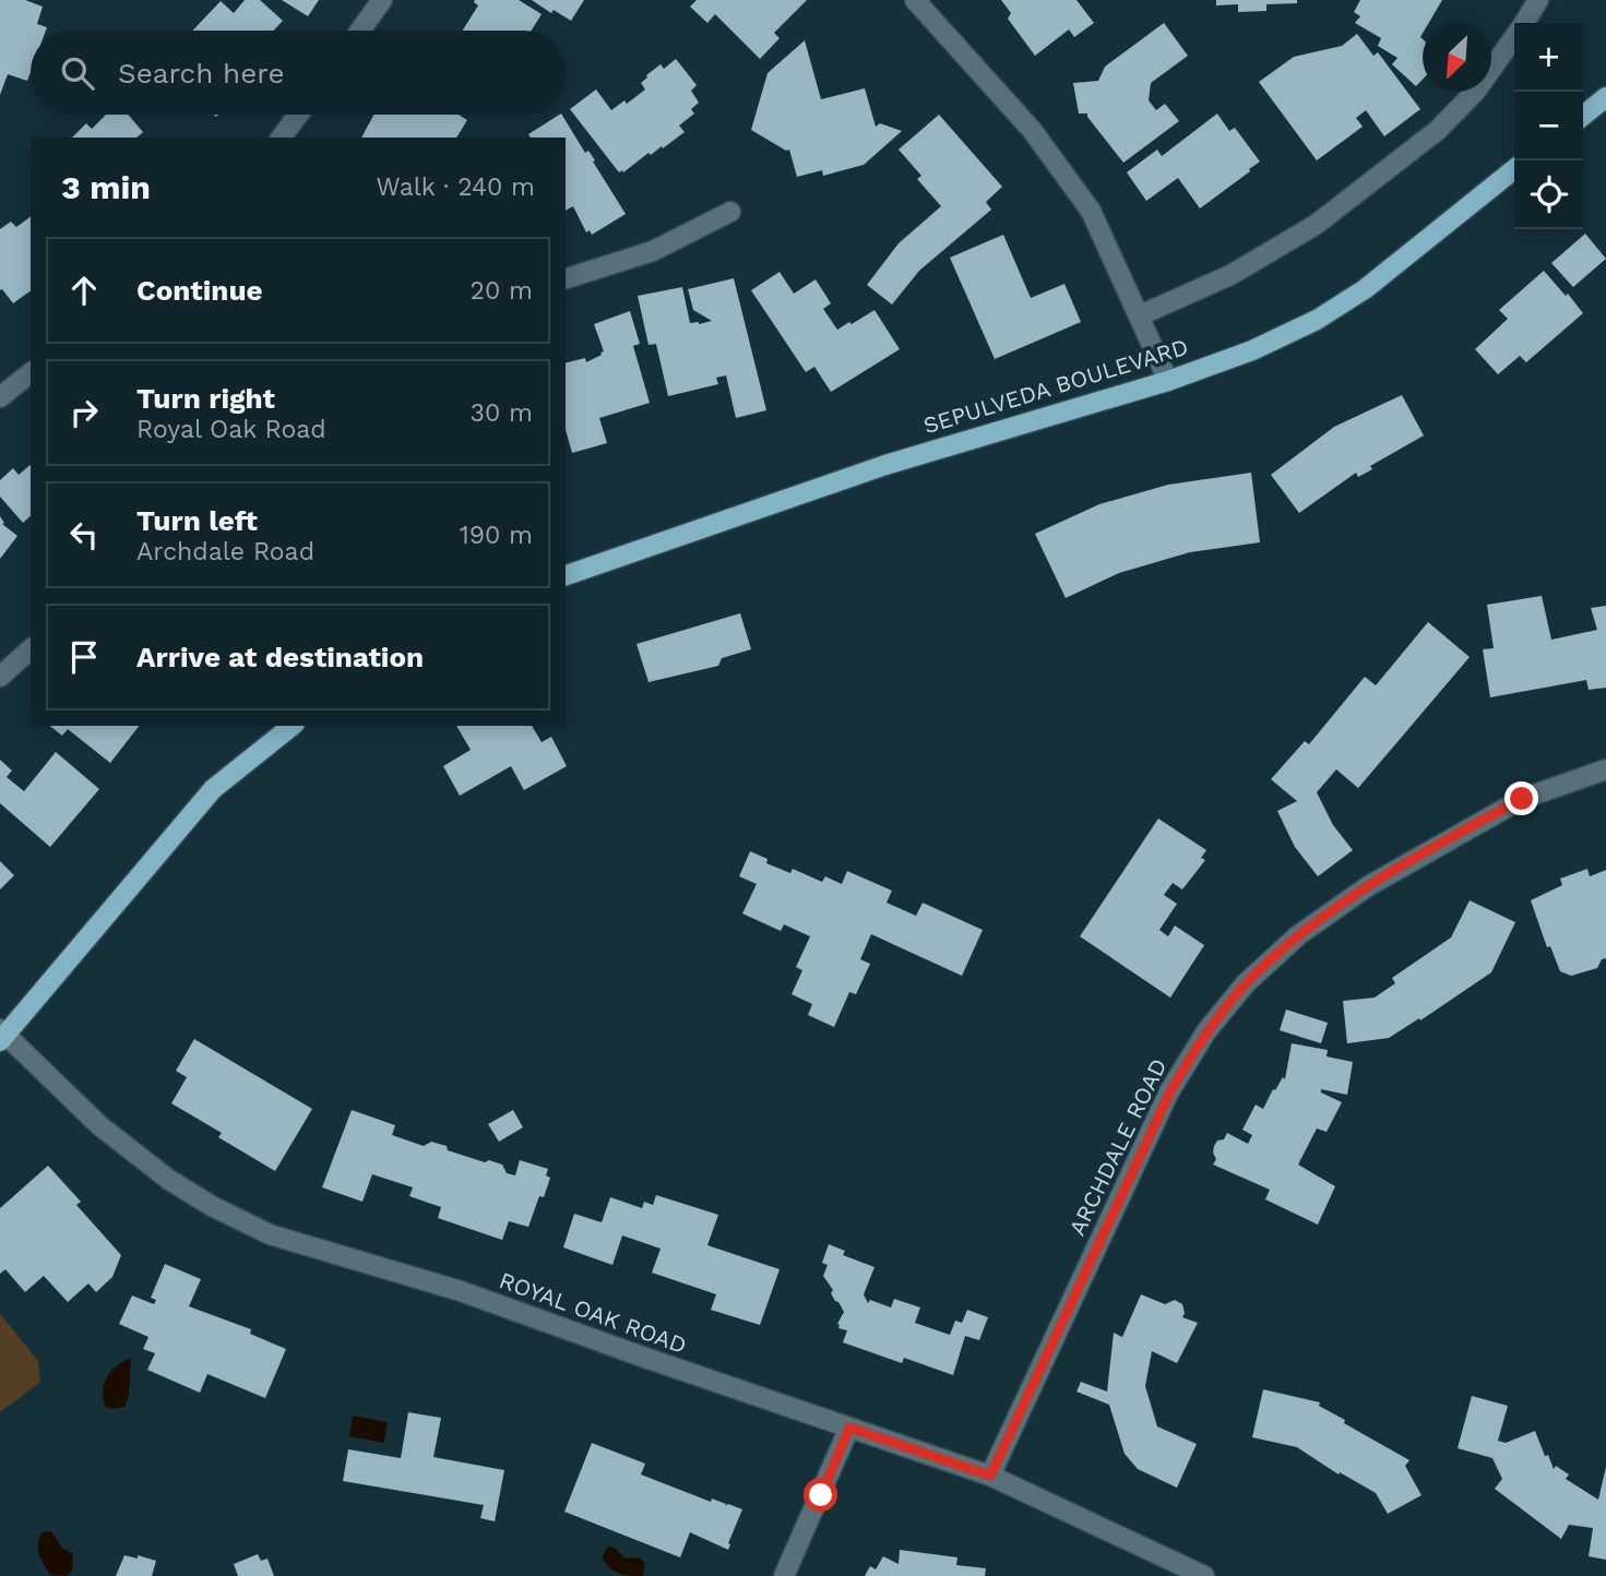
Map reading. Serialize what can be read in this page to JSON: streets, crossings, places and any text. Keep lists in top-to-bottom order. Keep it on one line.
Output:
{"streets":{"main road":["SEPULVEDA BOULEVARD"],"street":["ARCHDALE ROAD","ROYAL OAK ROAD"]},"crossings":[["ARCHDALE ROAD","ROYAL OAK ROAD"]],"north":"bottom left","page":{"map_buttons":["+","−"],"search":"Search here","heading":["3 min","Walk · 240 m"],"list":[["Continue","20 m"],["Turn right","Royal Oak Road","30 m"],["Turn left","Archdale Road","190 m"],"Arrive at destination"]}}
